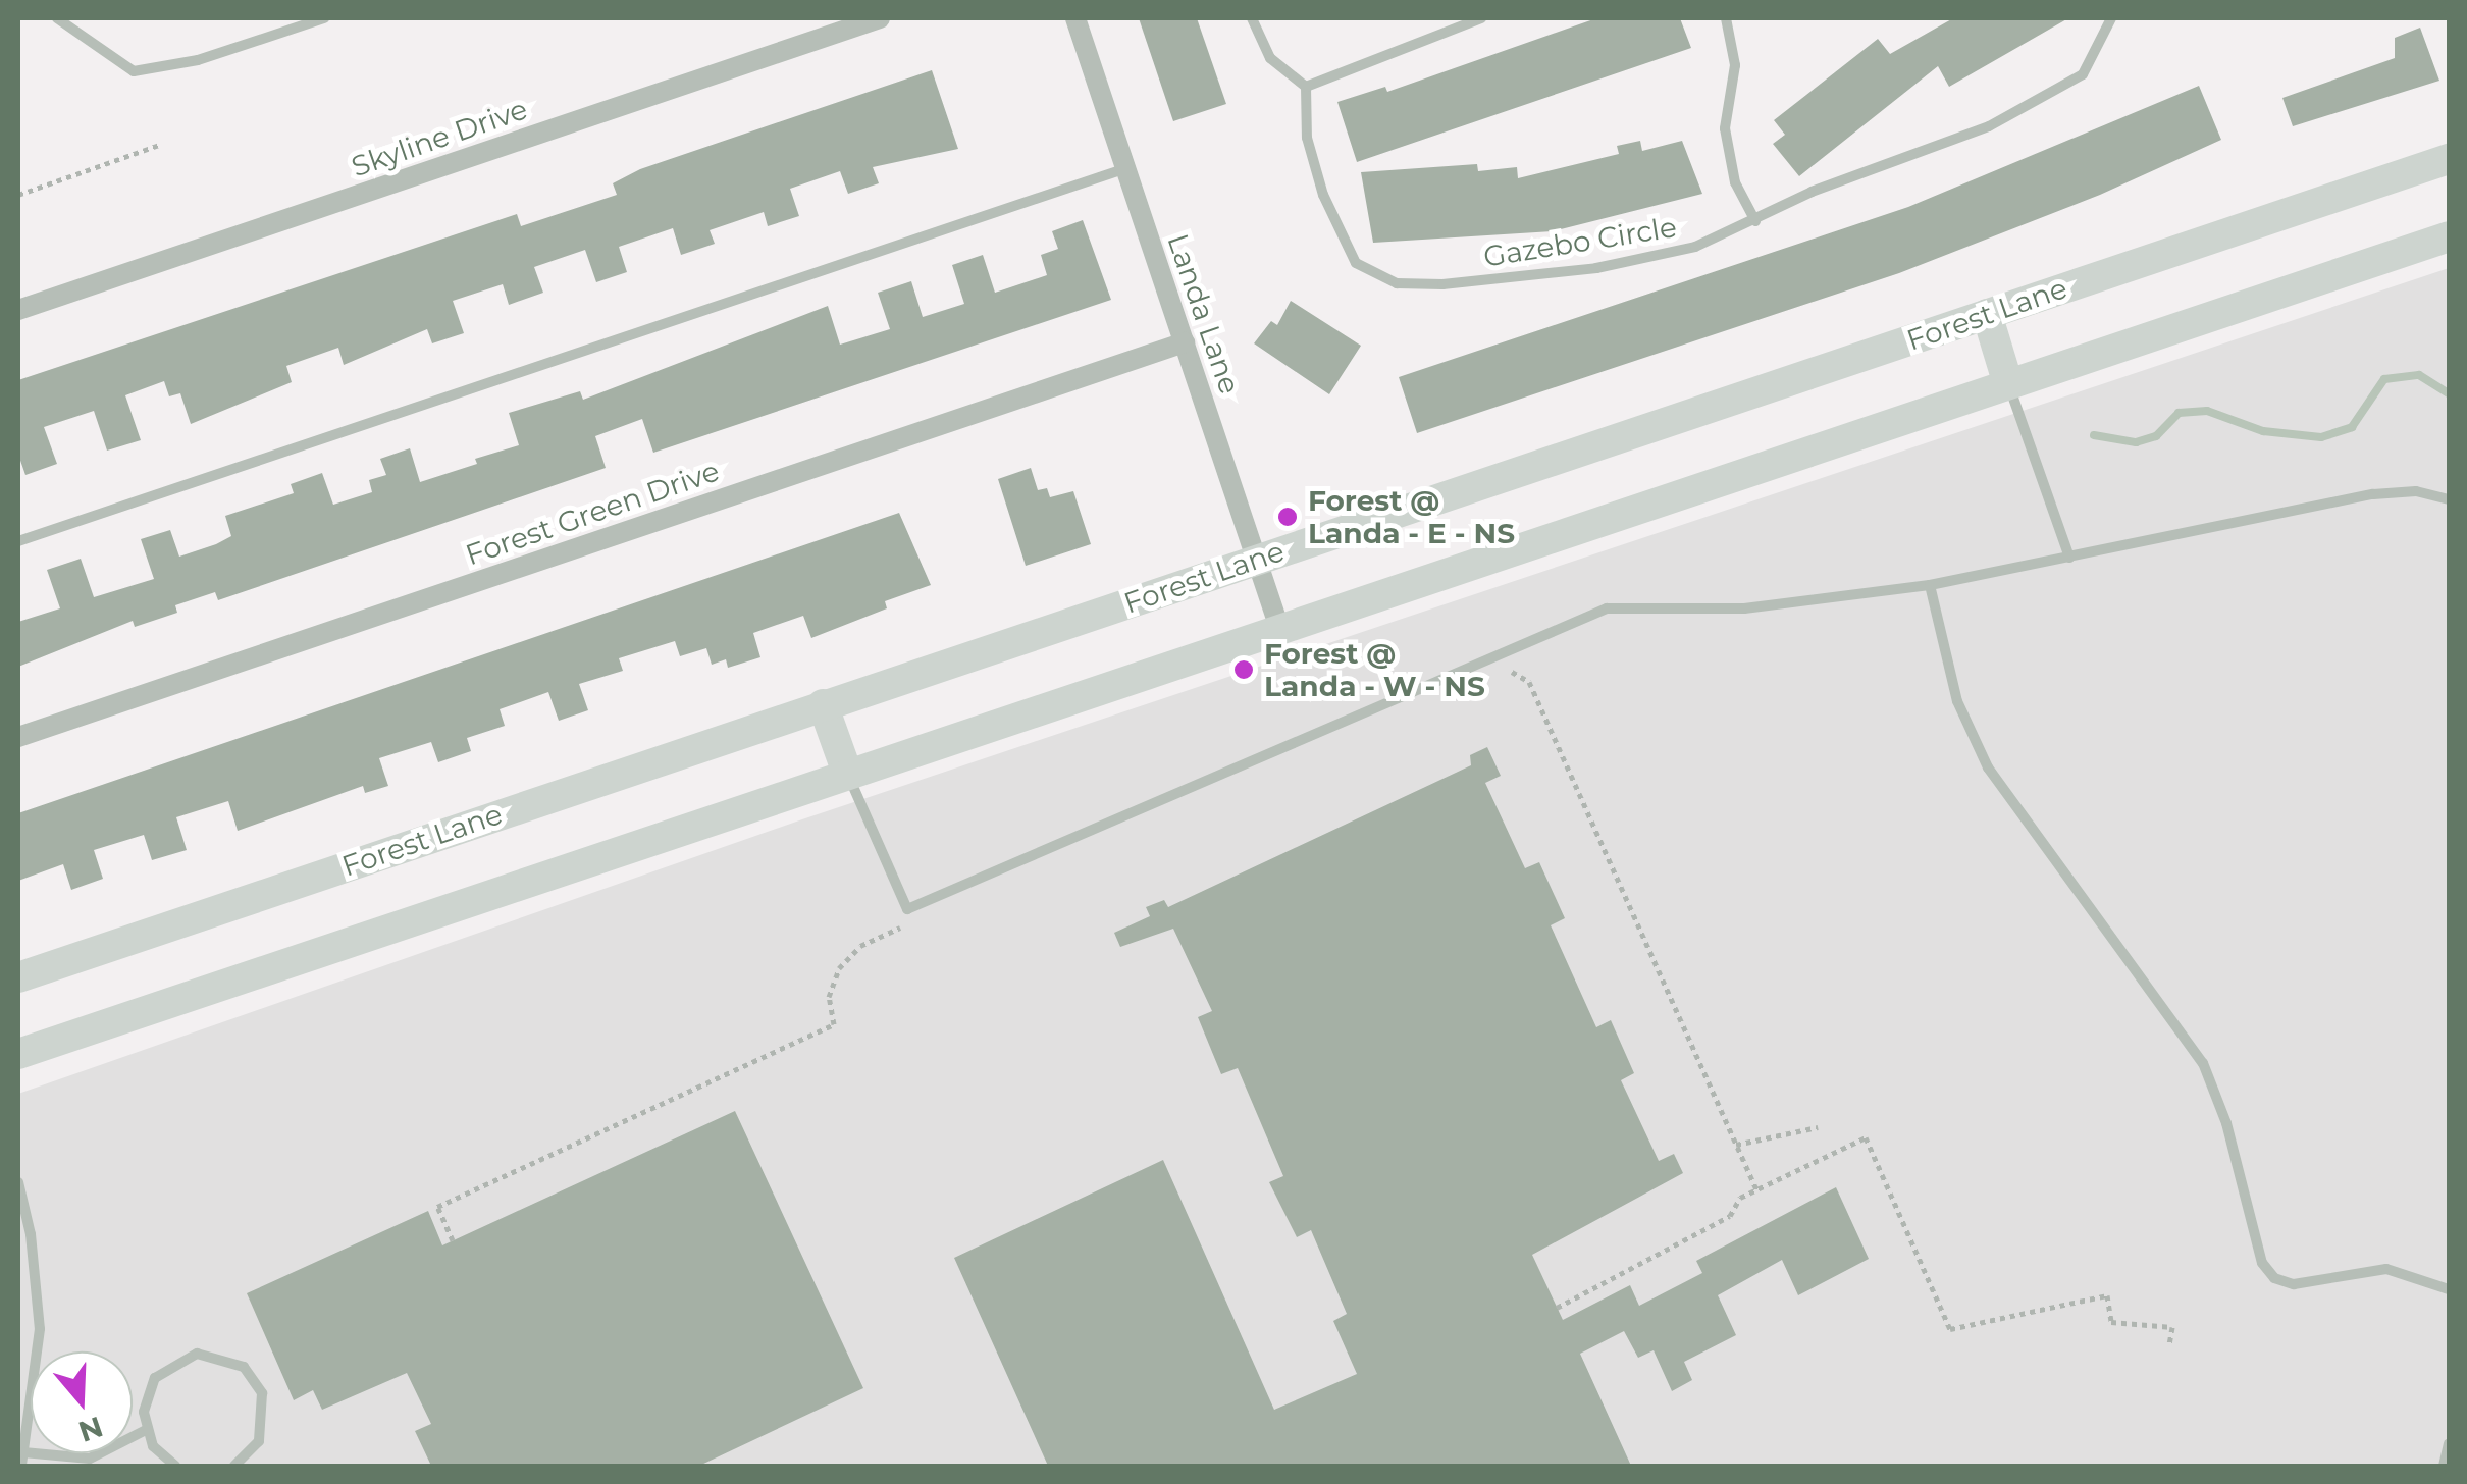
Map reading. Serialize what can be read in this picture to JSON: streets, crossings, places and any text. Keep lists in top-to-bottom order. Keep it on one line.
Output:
{"streets":{"main road":["Forest Lane"],"street":["Skyline Drive","Landa Lane","Forest Green Drive"],"lane":["Gazebo Circle"]},"crossings":[["Landa Lane","Forest Lane"],["Landa Lane","Forest Green Drive"]],"places":["Forest @ Landa - E - NS","Forest @ Landa - W - NS"],"north":"bottom"}
